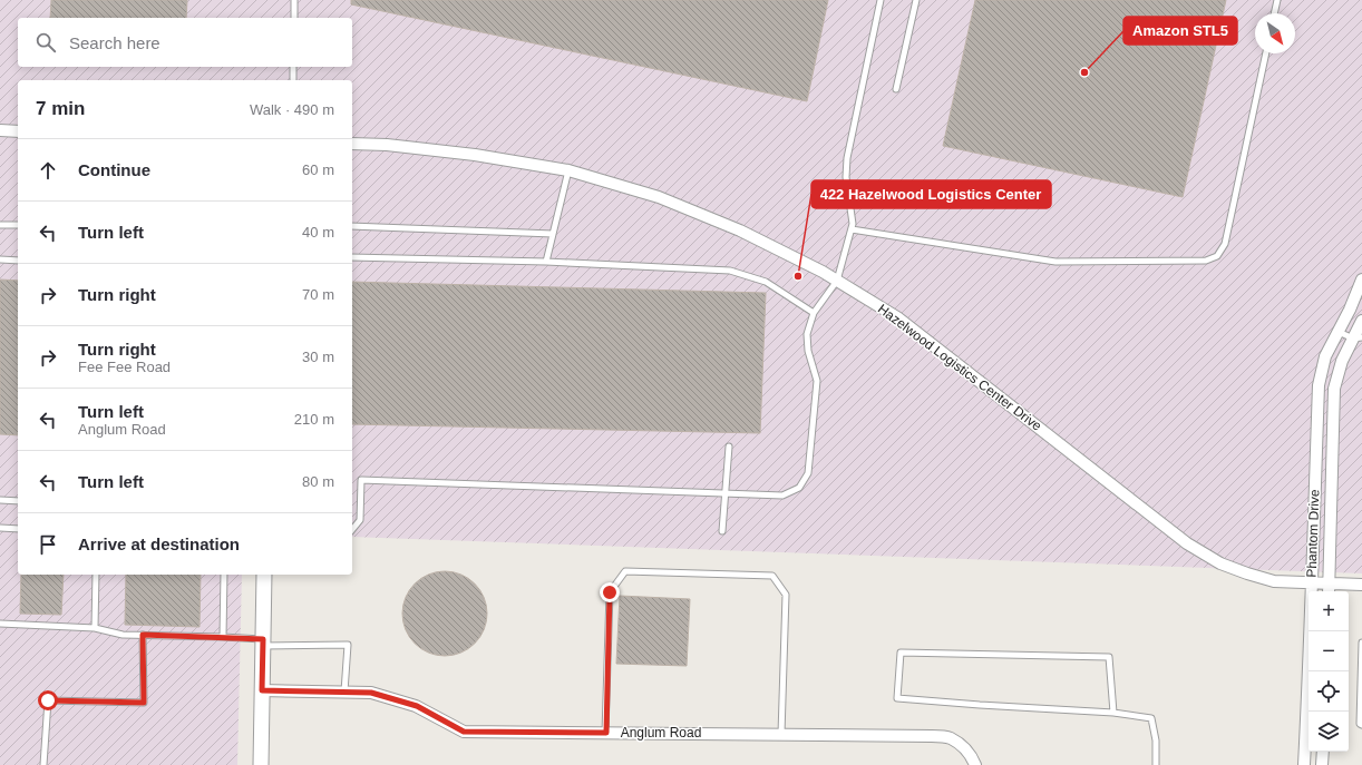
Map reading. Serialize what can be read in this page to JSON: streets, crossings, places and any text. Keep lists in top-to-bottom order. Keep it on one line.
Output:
{"streets":{"street":["Hazelwood Logistics Center Drive","Phantom Drive","Anglum Road"]},"crossings":[["Hazelwood Logistics Center Drive","Phantom Drive"]],"places":["Amazon STL5","422 Hazelwood Logistics Center"],"north":"bottom right","page":{"search":"Search here","heading":["7 min","Walk · 490 m"],"list":[["Continue","60 m"],["Turn left","40 m"],["Turn right","70 m"],["Turn right","Fee Fee Road","30 m"],["Turn left","Anglum Road","210 m"],["Turn left","80 m"],"Arrive at destination"],"map_buttons":["+","−"]}}
